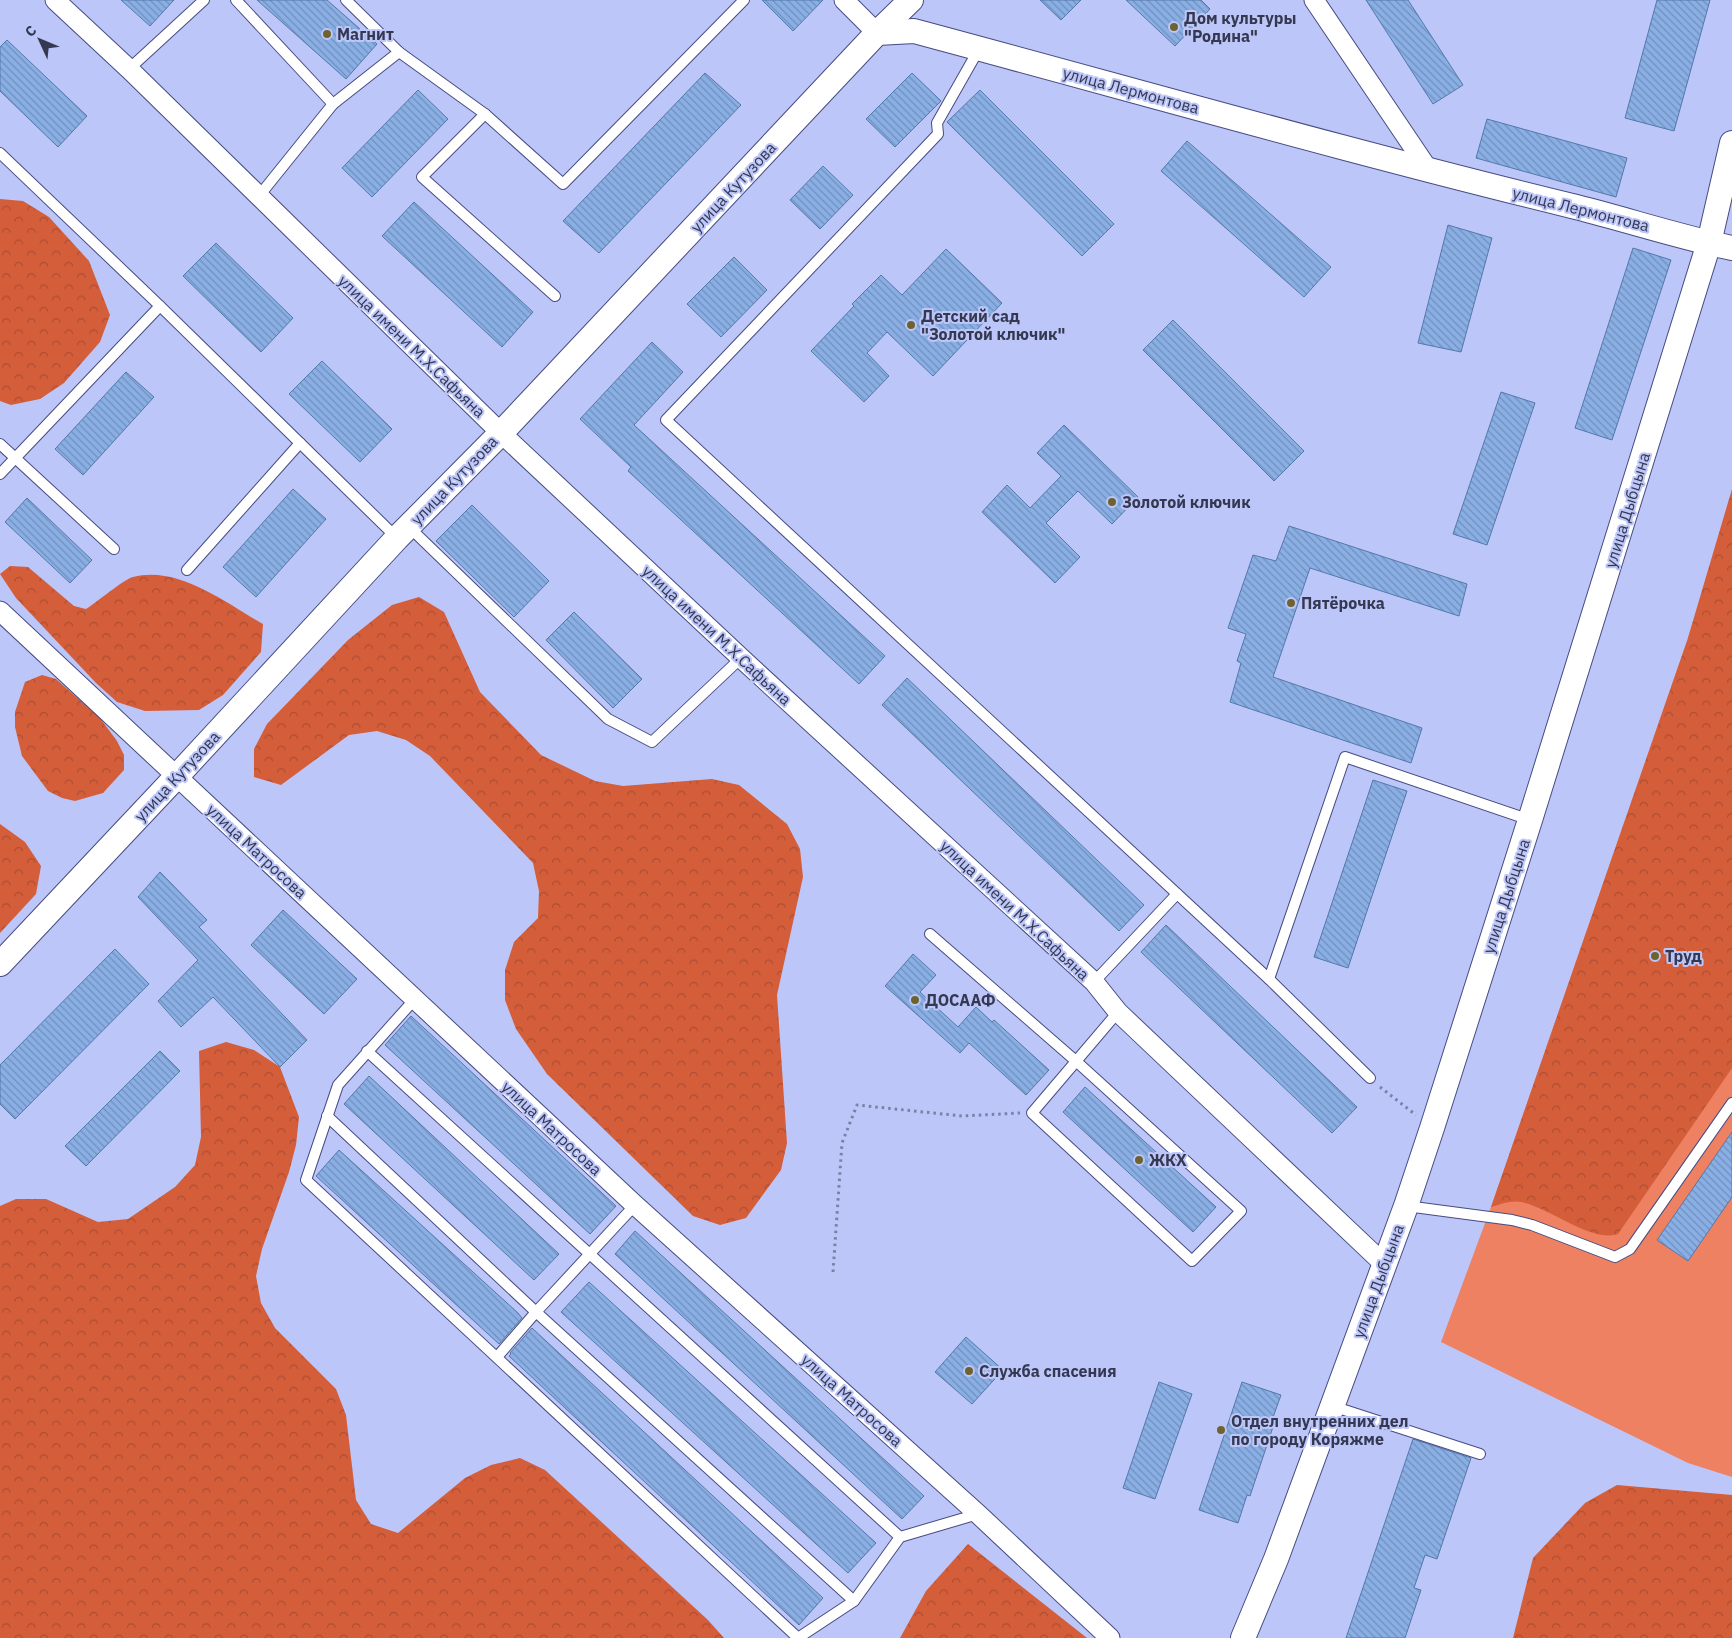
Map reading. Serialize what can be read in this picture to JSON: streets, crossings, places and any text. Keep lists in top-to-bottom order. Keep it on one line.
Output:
{"streets":{"street":["улица Лермонтова","улица Кутузова","улица имени М.Х.Сафьяна","улица Дыбцына","улица Матросова"]},"crossings":[["улица Лермонтова","улица Кутузова"],["улица Лермонтова","улица Дыбцына"],["улица Кутузова","улица имени М.Х.Сафьяна"],["улица Кутузова","улица Матросова"],["улица имени М.Х.Сафьяна","улица Дыбцына"]],"places":["Дом культуры \"Родина\"","Магнит","Детский сад \"Золотой ключик\"","Золотой ключик","Пятёрочка","Труд","ДОСААФ","ЖКХ","Служба спасения","Отдел внутренних дел по городу Коряжме"],"north":"top left"}
